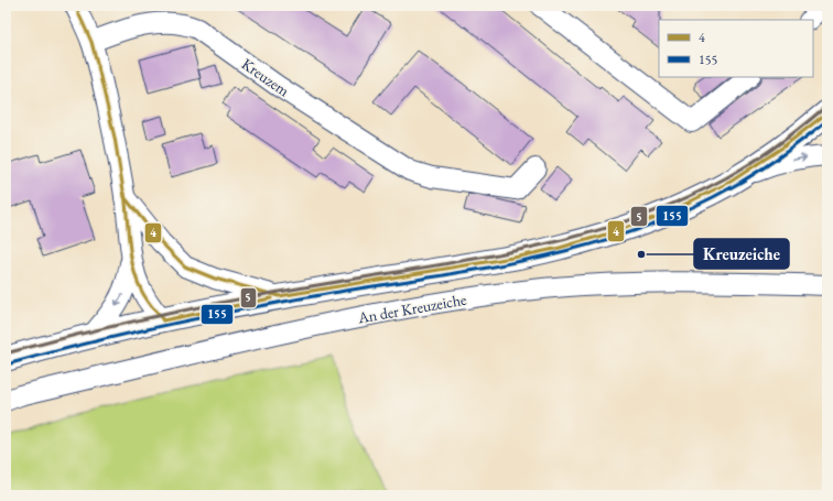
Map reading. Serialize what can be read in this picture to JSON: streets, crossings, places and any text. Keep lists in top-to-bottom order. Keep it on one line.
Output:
{"streets":{"street":["Kreuzem","An der Kreuzeiche"]},"places":["Kreuzeiche"],"lines":["transit line 4","transit line 5","transit line 155"],"legend":["4","155"]}
